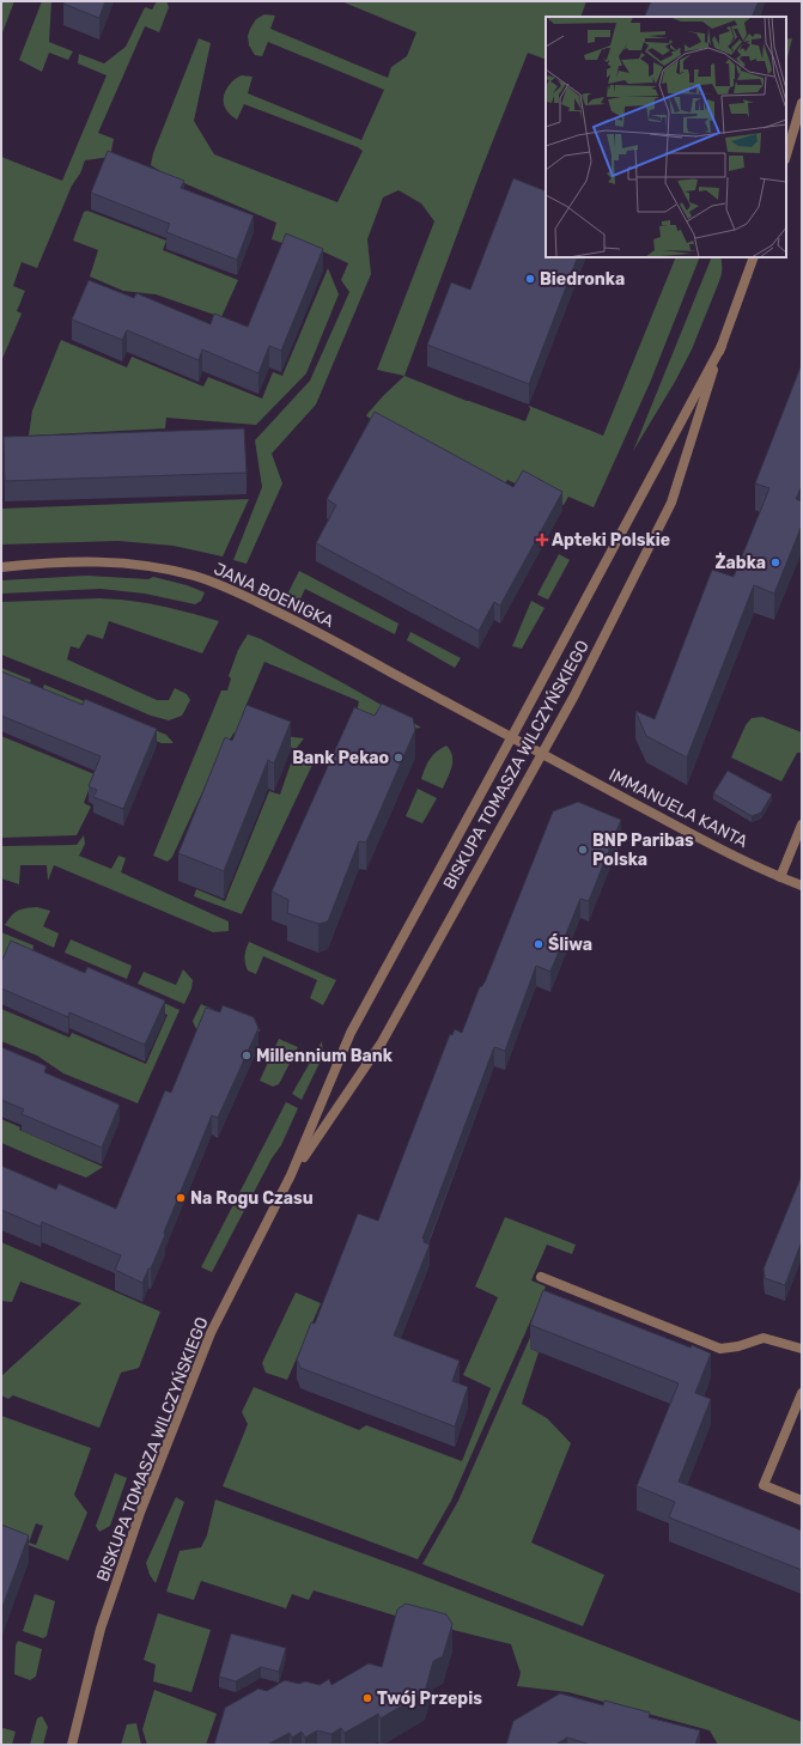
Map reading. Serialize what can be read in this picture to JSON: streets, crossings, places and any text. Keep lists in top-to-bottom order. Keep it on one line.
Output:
{"streets":{"street":["JANA BOENIGKA","BISKUPA TOMASZA WILCZYŃSKIEGO","IMMANUELA KANTA"]},"crossings":[["JANA BOENIGKA","BISKUPA TOMASZA WILCZYŃSKIEGO"],["JANA BOENIGKA","IMMANUELA KANTA"],["BISKUPA TOMASZA WILCZYŃSKIEGO","IMMANUELA KANTA"]],"places":{"other":["Biedronka","Żabka","Bank Pekao","BNP Paribas Polska","Śliwa","Millennium Bank","Na Rogu Czasu","Twój Przepis"],"health":["Apteki Polskie"]}}
